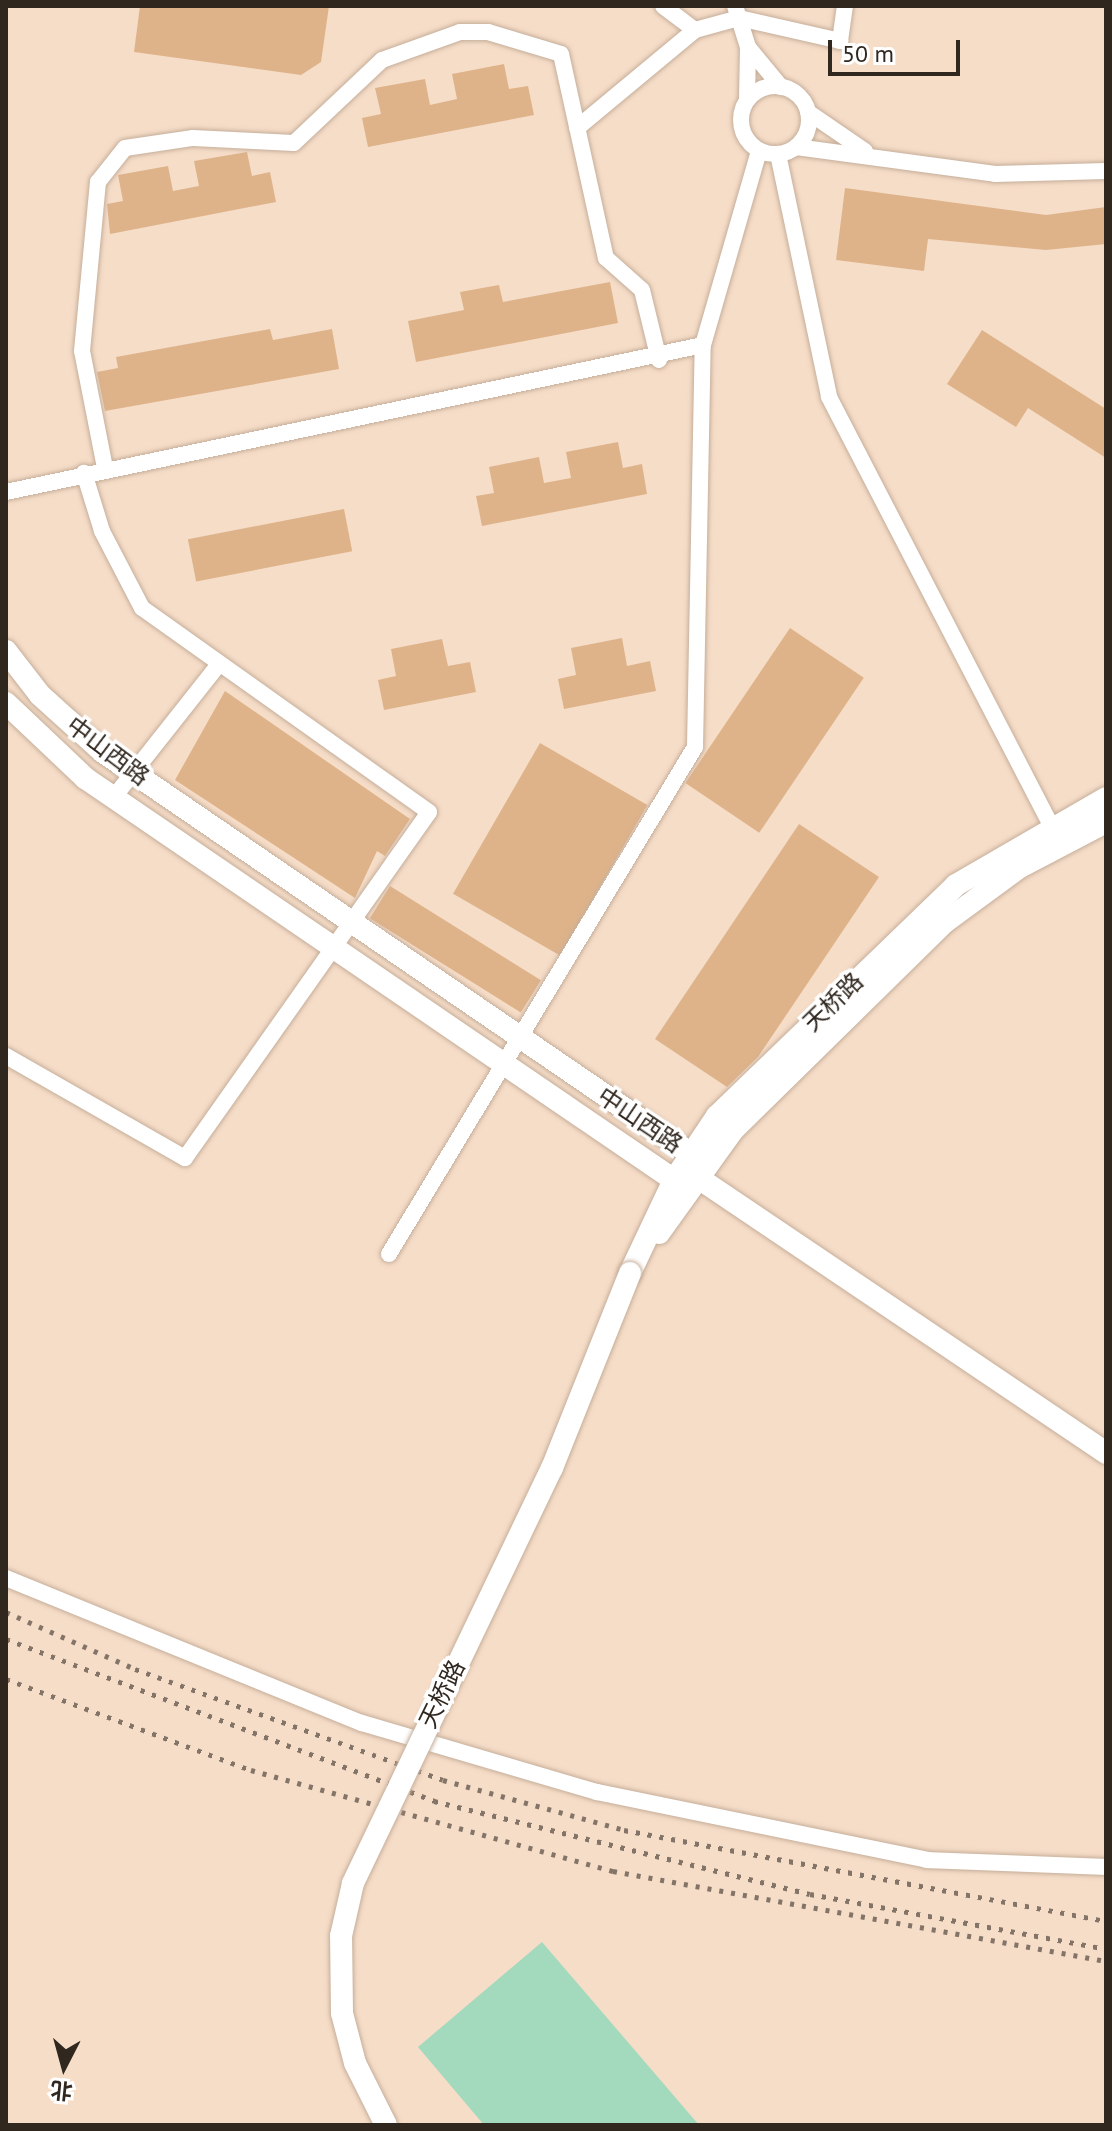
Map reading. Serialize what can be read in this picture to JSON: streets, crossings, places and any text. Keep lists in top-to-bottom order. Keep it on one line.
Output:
{"streets":{"main road":["中山西路","天桥路"]},"crossings":[["中山西路","天桥路"]],"scale_bar":"50 m","north":"bottom"}
